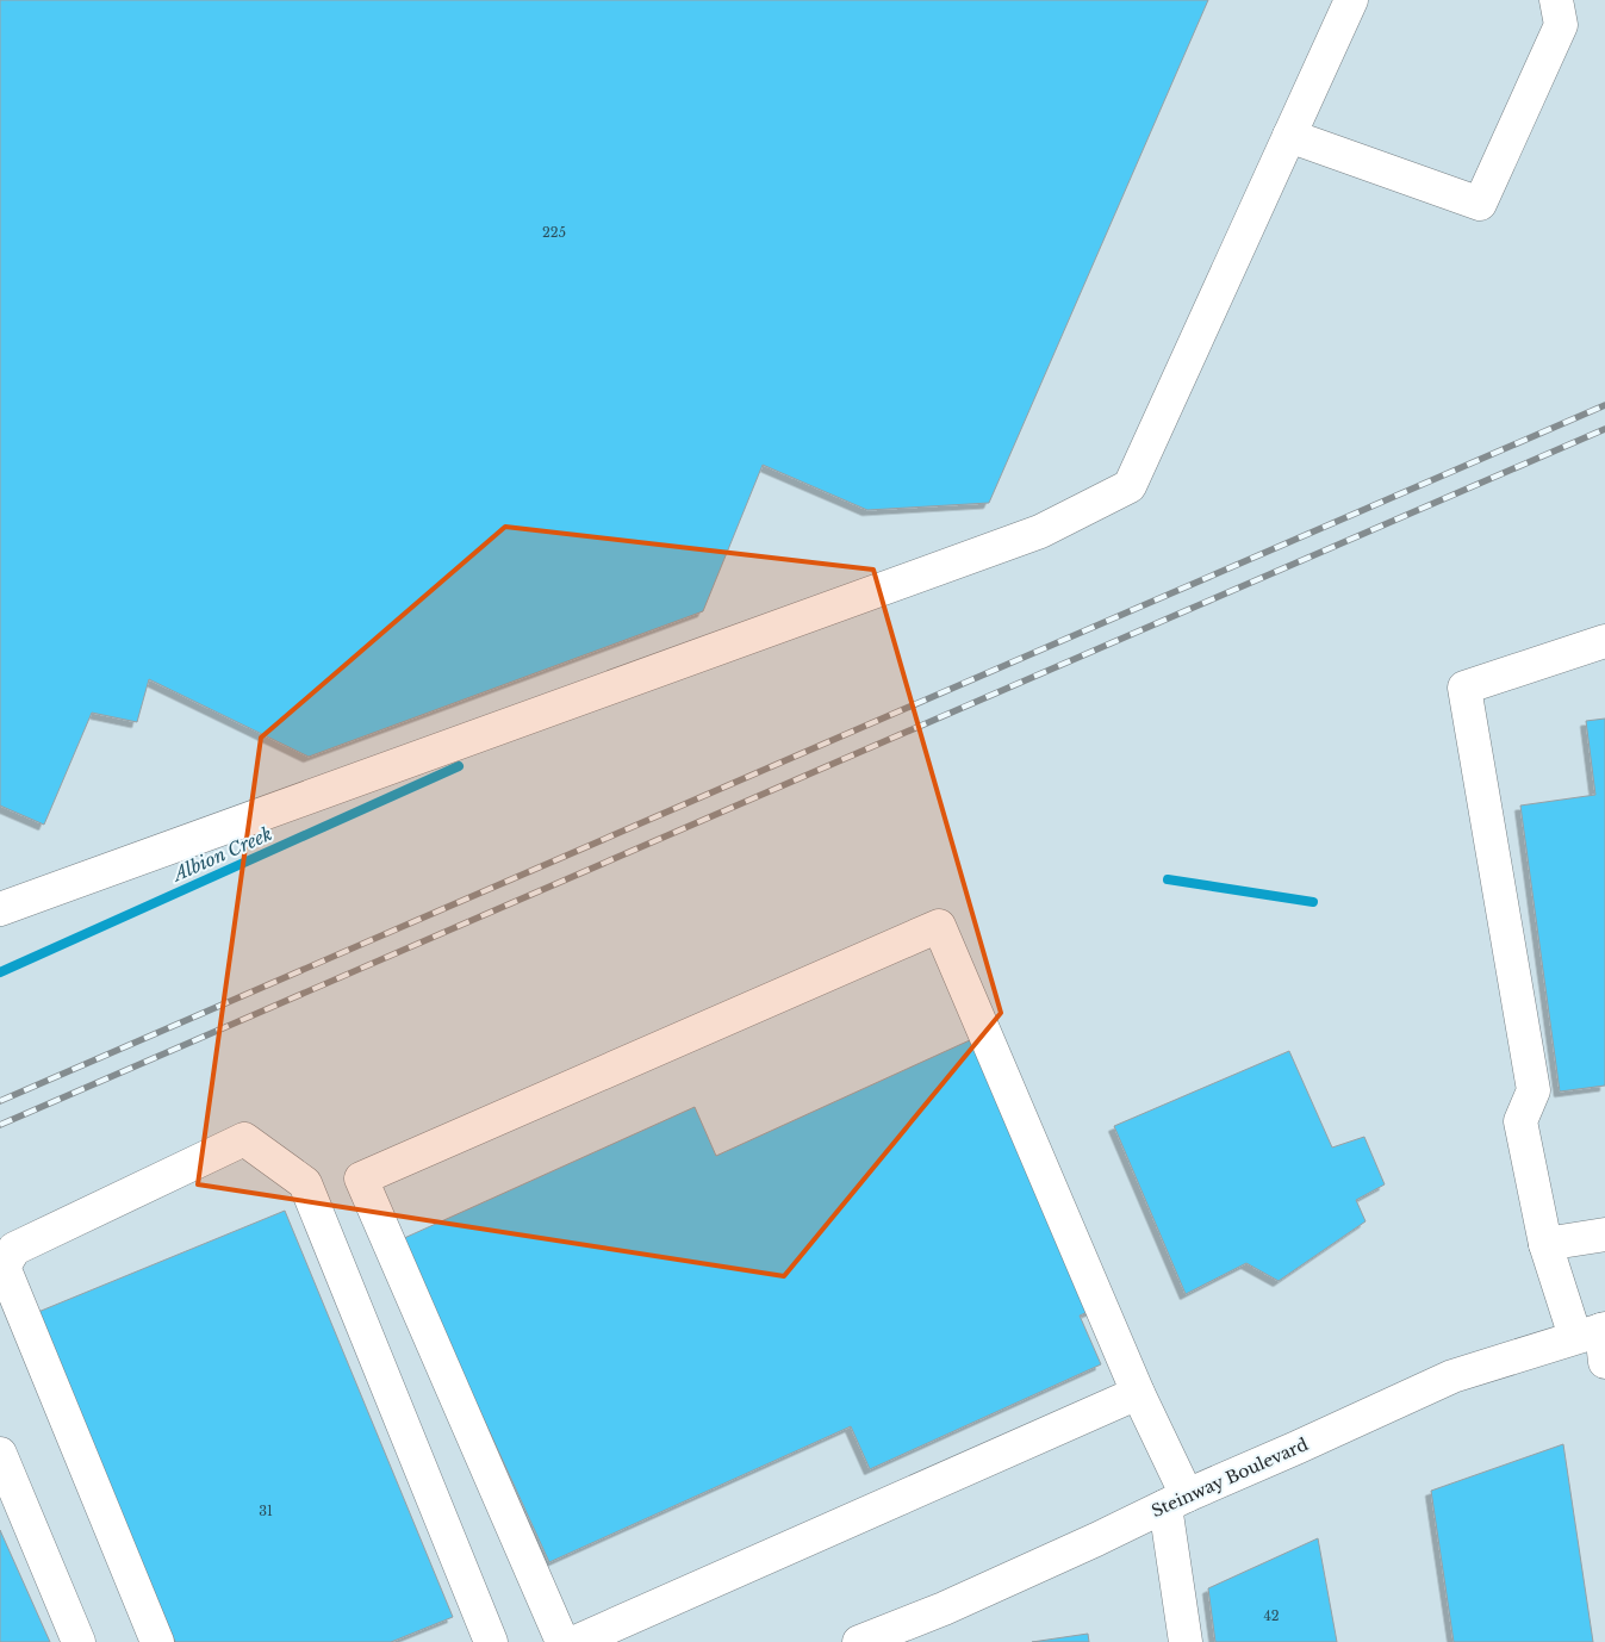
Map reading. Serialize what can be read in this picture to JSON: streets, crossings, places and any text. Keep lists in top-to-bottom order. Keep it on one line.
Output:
{"streets":{"street":["Steinway Boulevard"]},"water":["Albion Creek"],"house_numbers":["225","31","42"]}
